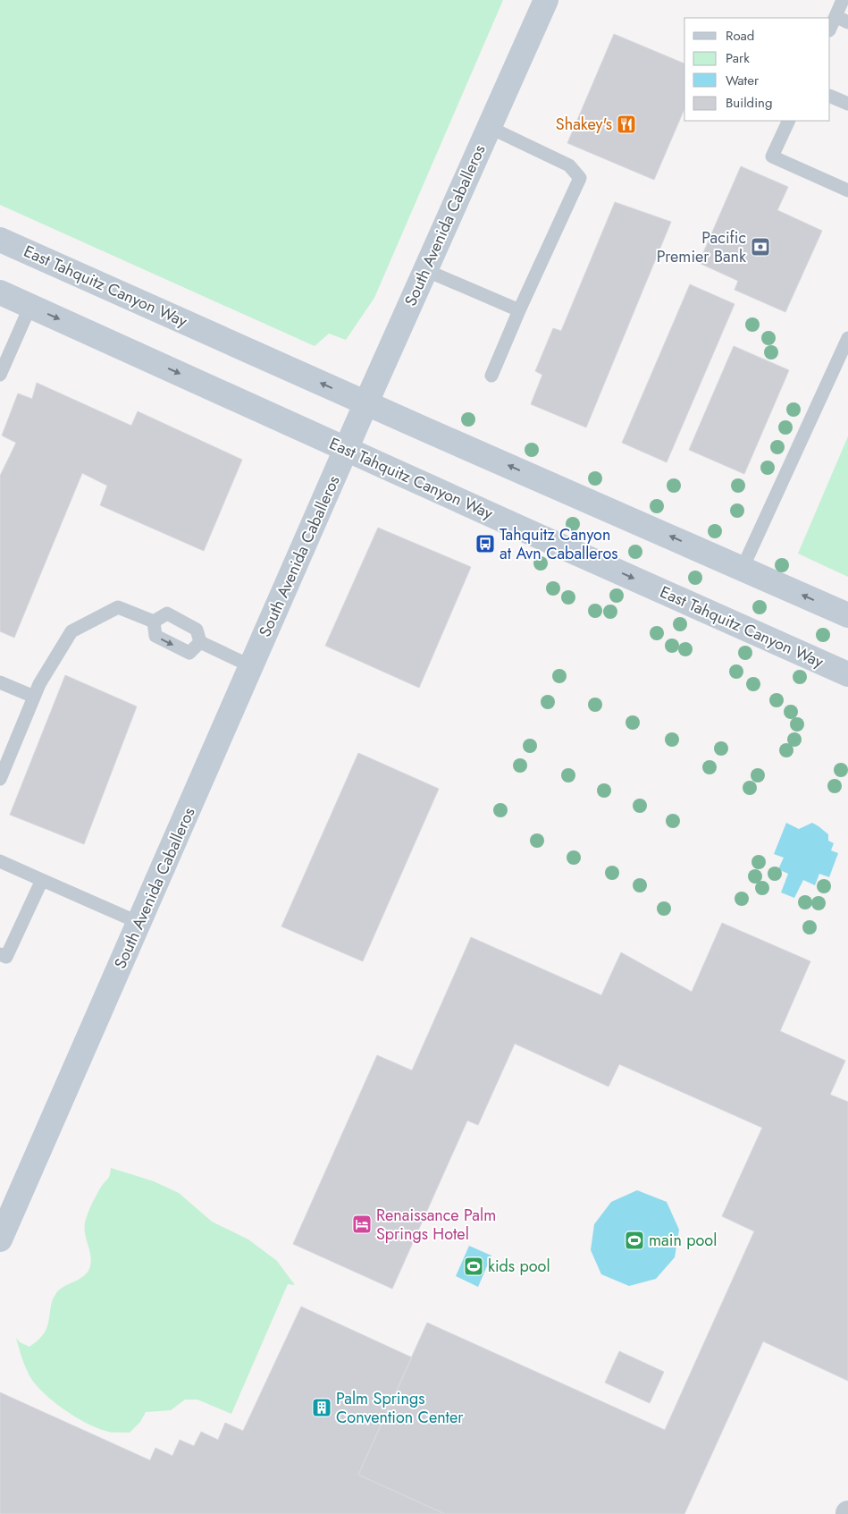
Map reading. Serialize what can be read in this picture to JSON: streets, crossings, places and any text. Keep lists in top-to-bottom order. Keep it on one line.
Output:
{"streets":{"main road":["South Avenida Caballeros","East Tahquitz Canyon Way"]},"crossings":[["South Avenida Caballeros","East Tahquitz Canyon Way"]],"places":{"restaurant":["Shakey's"],"bank":["Pacific Premier Bank"],"bus stop":["Tahquitz Canyon at Avn Caballeros"],"hotel":["Renaissance Palm Springs Hotel"],"sports":["main pool","kids pool"],"building":["Palm Springs Convention Center"]},"legend":["Road","Park","Water","Building"]}
